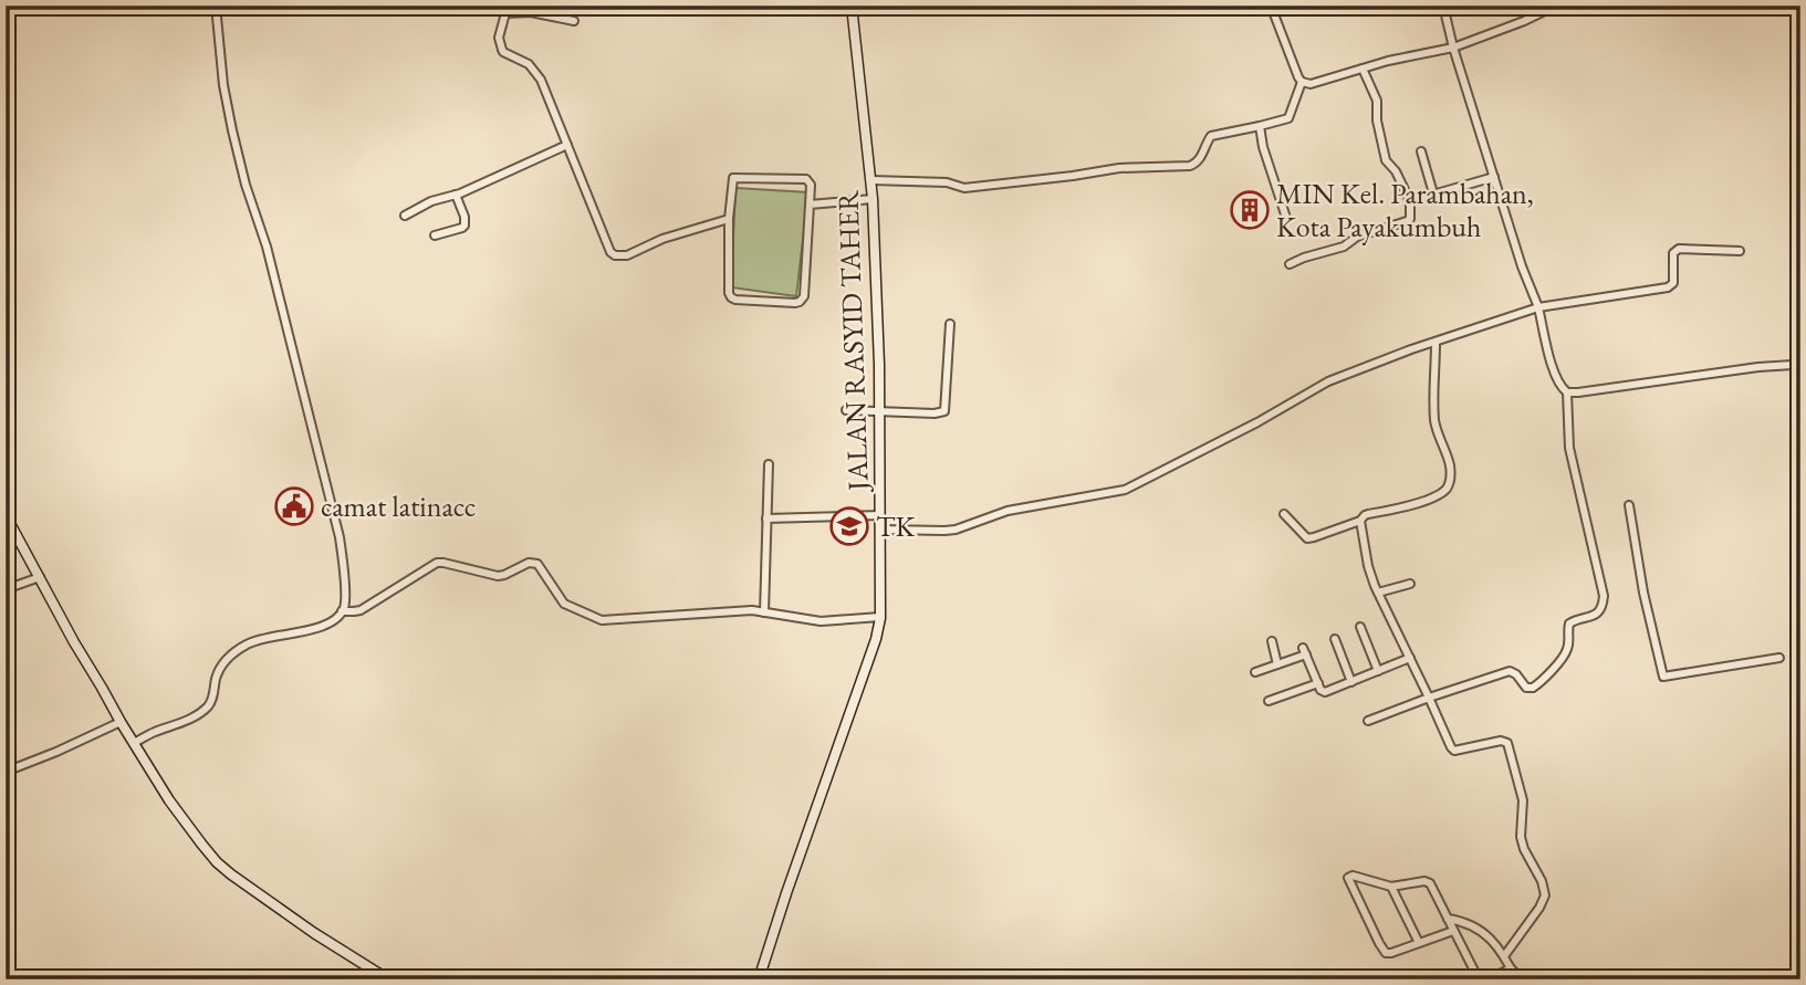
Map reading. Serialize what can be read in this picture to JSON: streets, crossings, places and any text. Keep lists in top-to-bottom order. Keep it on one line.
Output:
{"streets":{"street":["JALAN RASYID TAHER"]},"places":{"building":["MIN Kel. Parambahan, Kota Payakumbuh"],"public building":["camat latinacc"],"school or university":["TK"]}}
